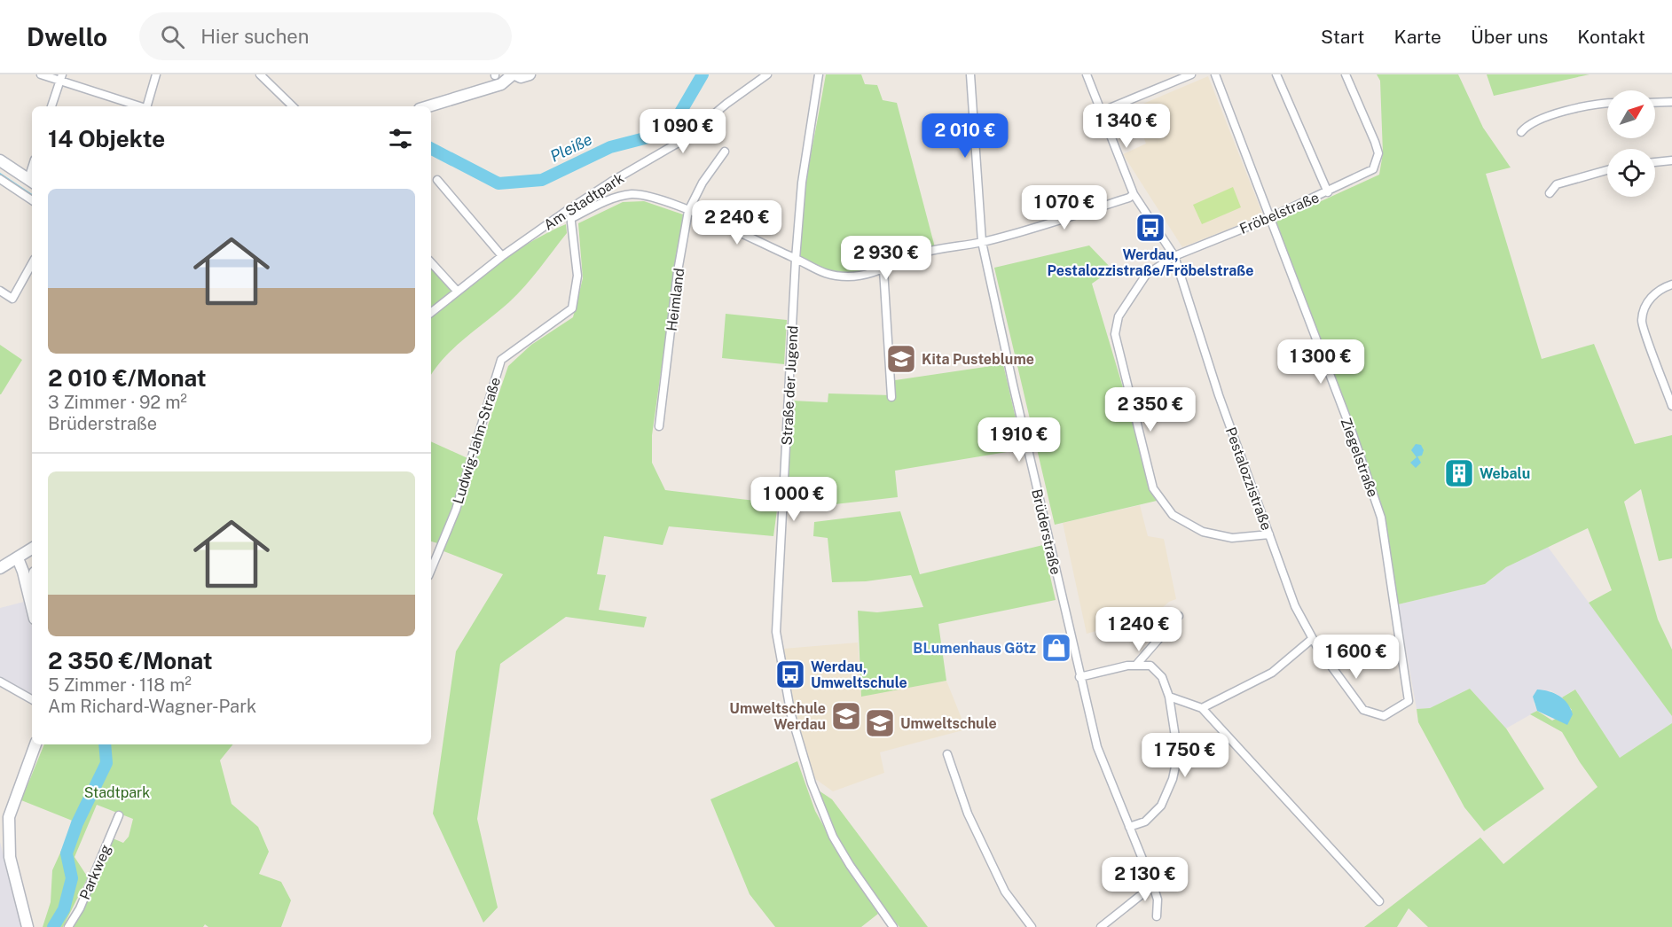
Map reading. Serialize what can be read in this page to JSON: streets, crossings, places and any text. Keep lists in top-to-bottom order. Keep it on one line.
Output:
{"streets":{"street":["Am Stadtpark","Fröbelstraße","Heimland","Straße der Jugend","Ludwig-Jahn-Straße","Ziegelstraße","Pestalozzistraße","Brüderstraße","Parkweg"]},"crossings":[["Am Stadtpark","Ludwig-Jahn-Straße"],["Fröbelstraße","Ziegelstraße"],["Fröbelstraße","Pestalozzistraße"],["Ziegelstraße","Pestalozzistraße"]],"water":["Pleiße"],"parks":["Stadtpark"],"places":{"bus stop":["Werdau, Pestalozzistraße/Fröbelstraße","Werdau, Umweltschule"],"school or university":["Kita Pusteblume","Umweltschule Werdau","Umweltschule"],"building":["Webalu"],"shop":["BLumenhaus Götz"]},"north":"top right","page":{"header":"Dwello","search":"Hier suchen","nav":["Start","Karte","Über uns","Kontakt"],"price":["1 340 €","1 090 €","2 010 €","1 070 €","2 240 €","2 930 €","1 300 €","2 350 €","1 910 €","1 000 €","1 240 €","1 600 €","1 750 €","2 130 €"],"heading":"14 Objekte","list":[{"name":"2 010 €/Monat","note":"3 Zimmer · 92 m² · Brüderstraße"},{"name":"2 350 €/Monat","note":"5 Zimmer · 118 m² · Am Richard-Wagner-Park"}]}}
